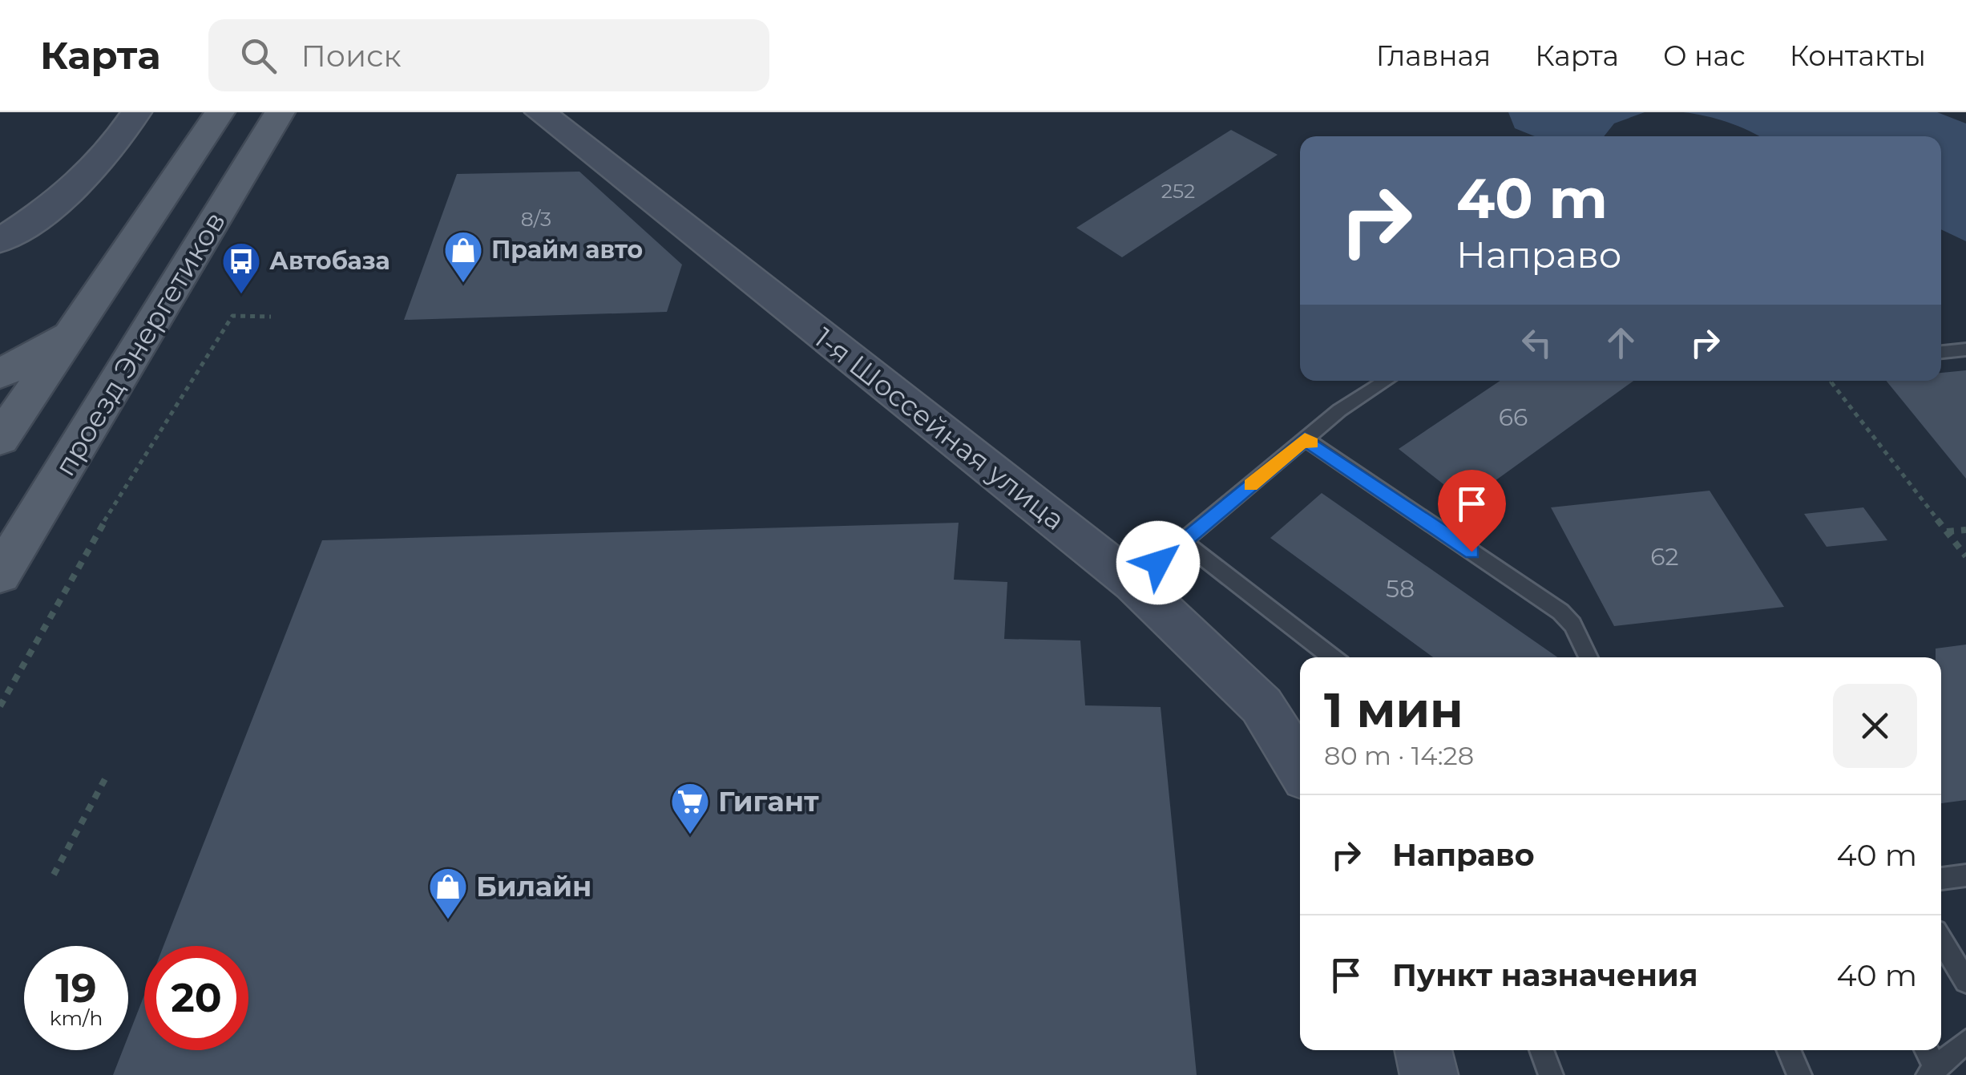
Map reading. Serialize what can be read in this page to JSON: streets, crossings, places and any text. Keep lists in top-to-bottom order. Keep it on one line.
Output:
{"streets":{"main road":["проезд Энергетиков","1-я Шоссейная улица"]},"places":{"shop":["Прайм авто","Билайн"],"bus stop":["Автобаза"],"supermarket":["Гигант"]},"house_numbers":["252","8/3","66","62","58"],"page":{"header":"Карта","search":"Поиск","nav":["Главная","Карта","О нас","Контакты"],"turn":["40 m","Направо"],"heading":["1 мин","80 m · 14:28"],"list":[{"name":"Направо","value":"40 m"},{"name":"Пункт назначения","value":"40 m"}],"speed":"19 km/h","limit":"20"}}
